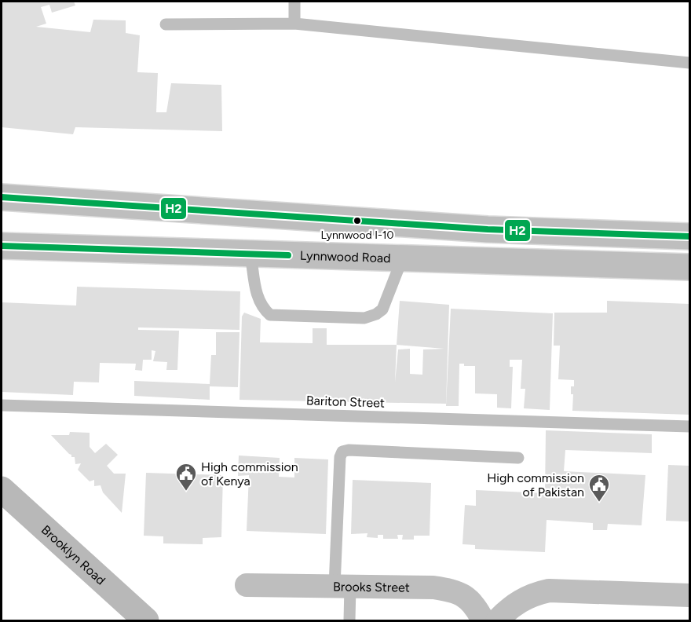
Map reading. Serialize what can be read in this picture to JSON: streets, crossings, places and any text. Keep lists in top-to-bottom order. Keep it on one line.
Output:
{"streets":{"main road":["Lynnwood Road","Brooklyn Road"],"street":["Brooks Street"],"lane":["Bariton Street"]},"places":{"other":["Lynnwood I-10"],"public building":["High commission of Kenya","High commission of Pakistan"]},"lines":["transit line H2"]}
